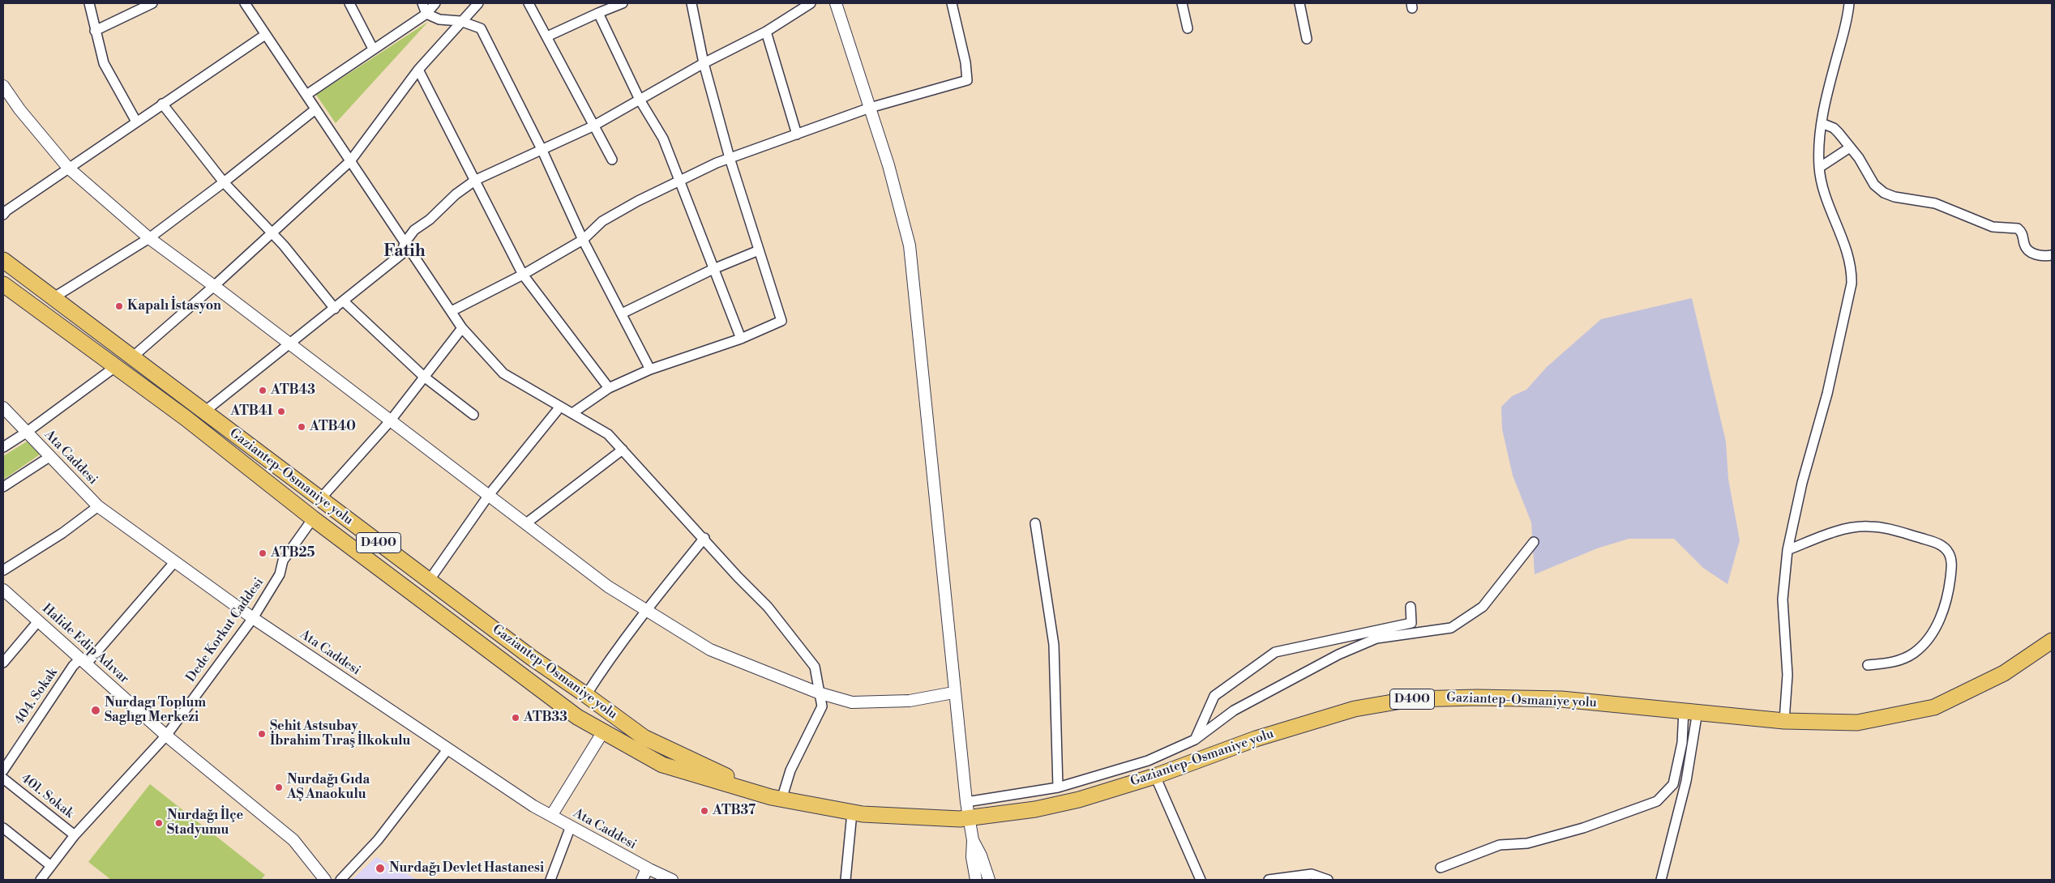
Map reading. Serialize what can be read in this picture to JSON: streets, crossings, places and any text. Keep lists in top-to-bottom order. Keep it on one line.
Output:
{"streets":{"highway":["Gaziantep-Osmaniye yolu","D400"],"street":["Ata Caddesi","Dede Korkut Caddesi","Halide Edip Adıvar","404. Sokak","401. Sokak"]},"crossings":[["Ata Caddesi","Dede Korkut Caddesi"],["Ata Caddesi","404. Sokak"],["Gaziantep-Osmaniye yolu","Dede Korkut Caddesi"],["Dede Korkut Caddesi","Halide Edip Adıvar"],["Dede Korkut Caddesi","401. Sokak"],["Halide Edip Adıvar","404. Sokak"]],"districts":["Fatih"],"places":["Kapalı İstasyon","ATB43","ATB41","ATB40","ATB25","Nurdagı Toplum Saglıgı Merkezi","ATB33","Şehit Astsubay İbrahim Tıraş İlkokulu","Nurdağı Gıda AŞ Anaokulu","ATB37","Nurdağı İlçe Stadyumu","Nurdağı Devlet Hastanesi"]}
